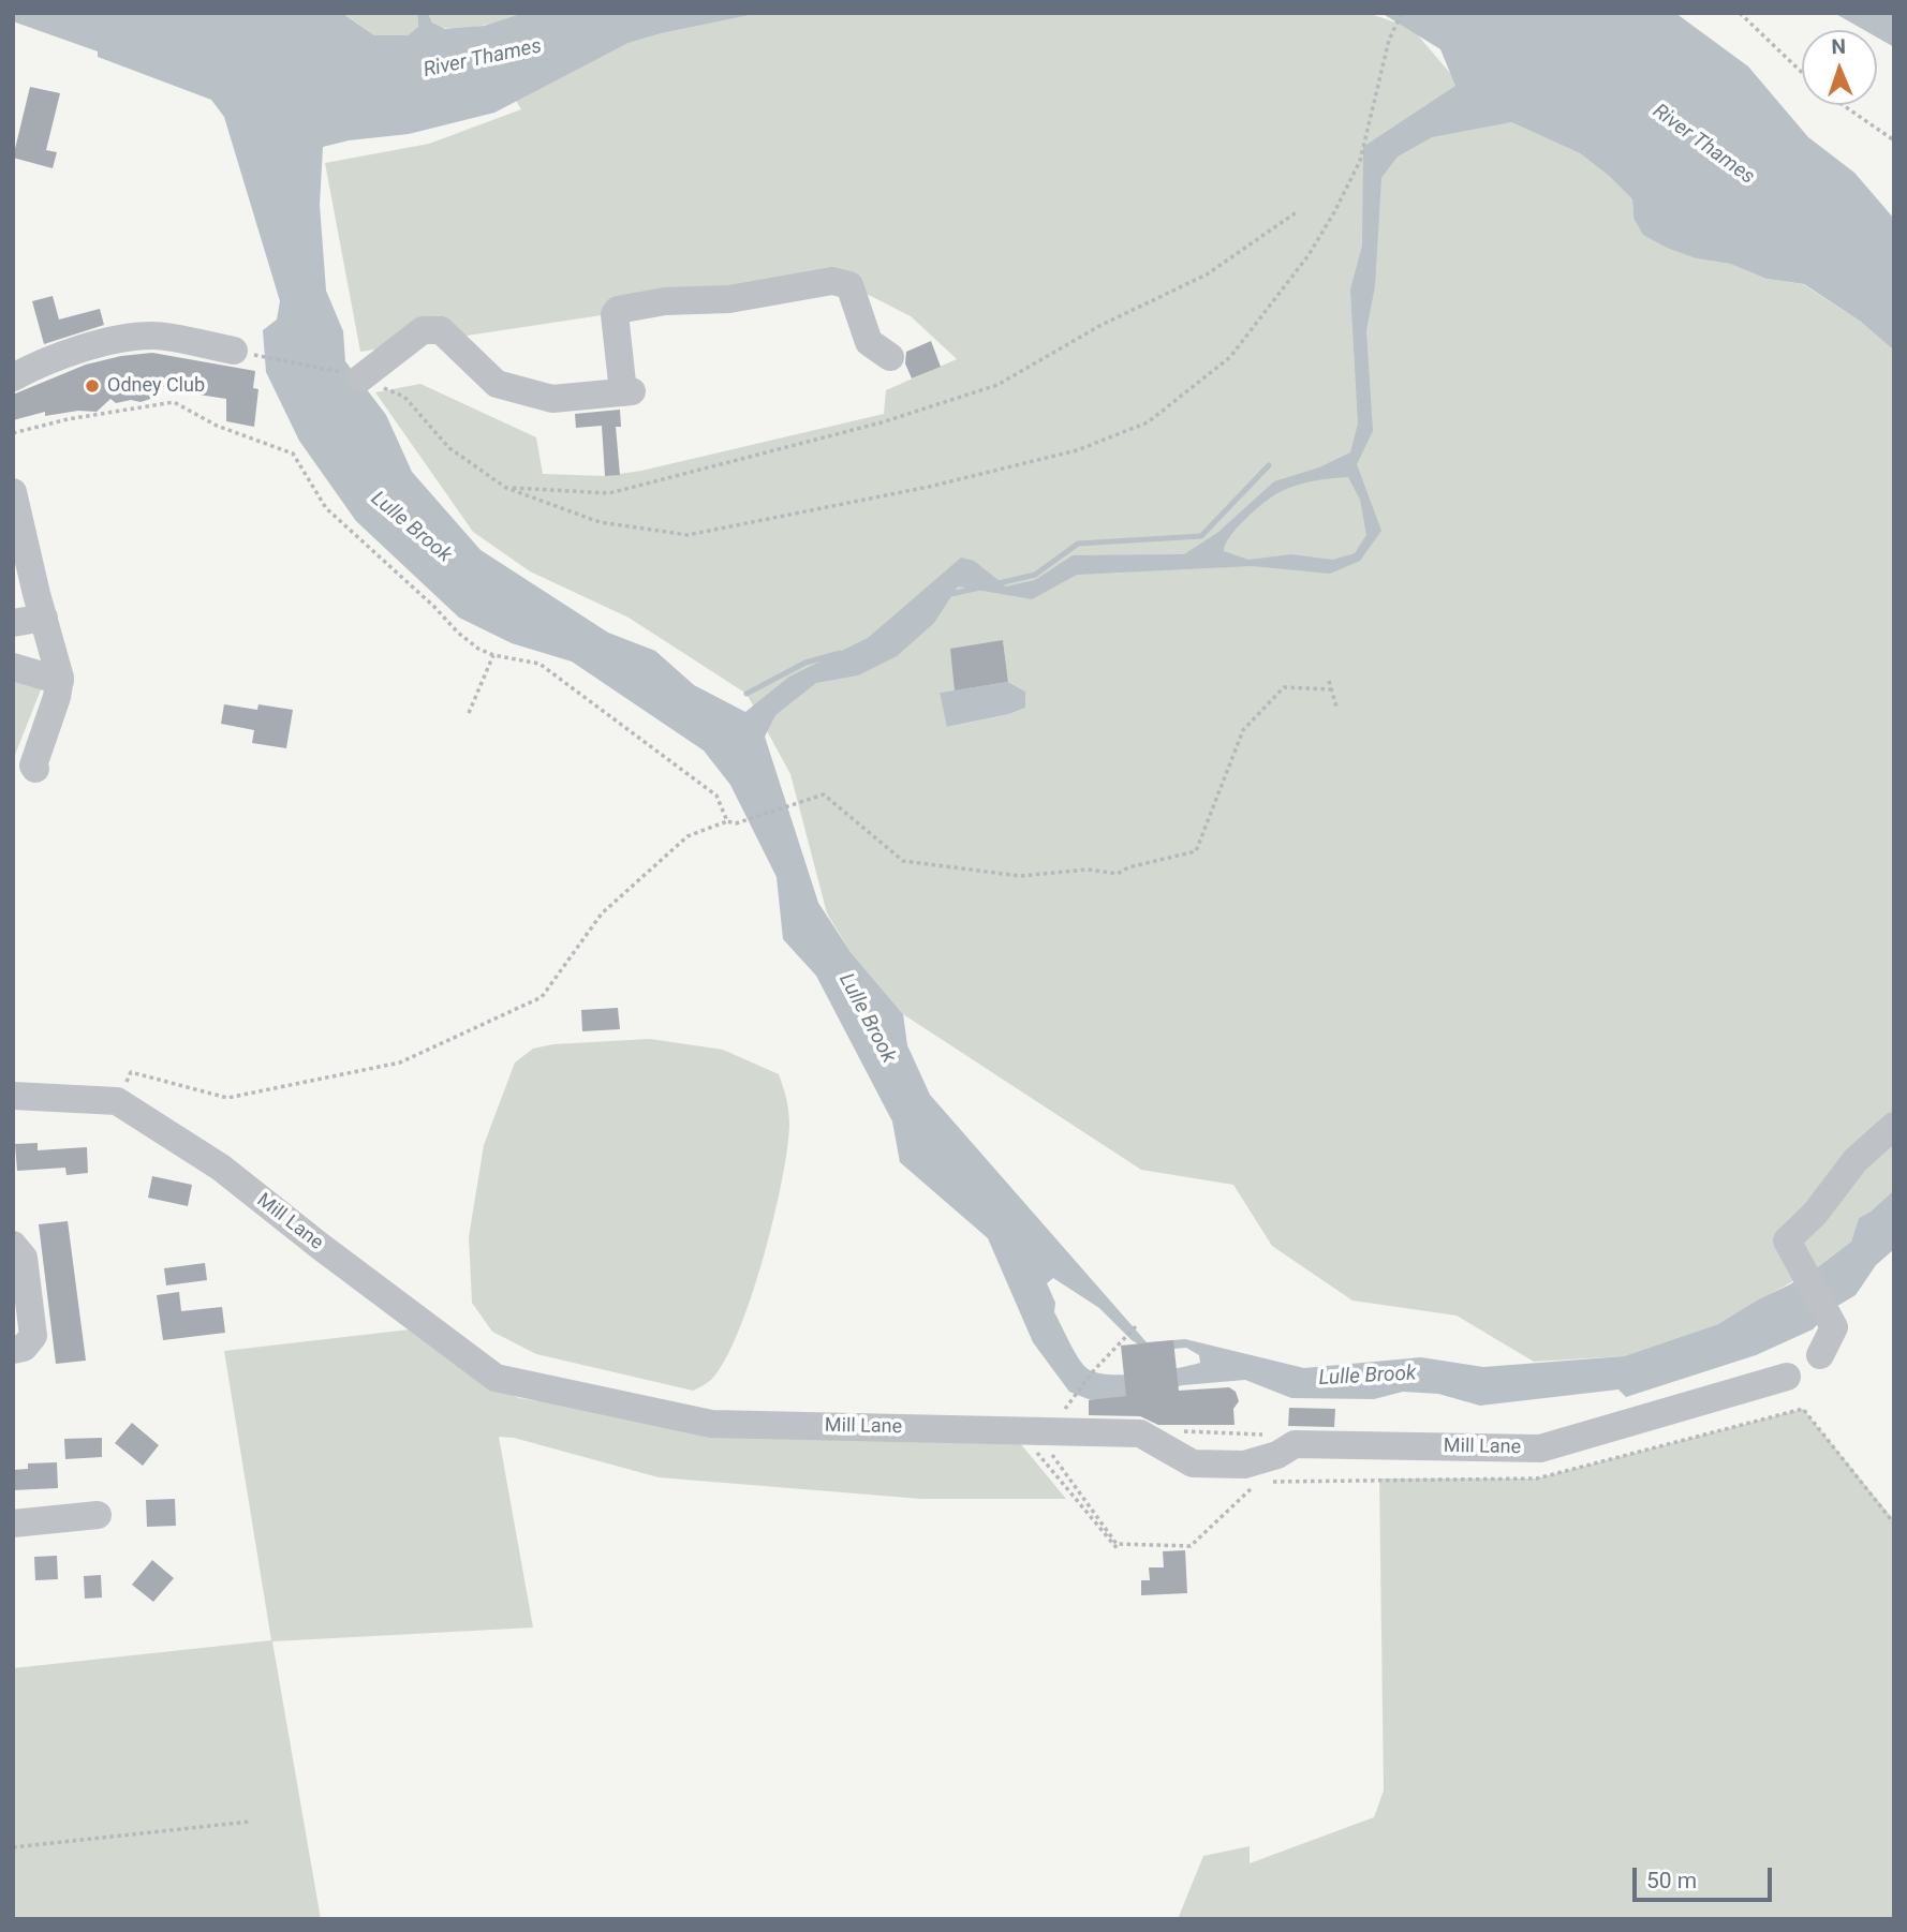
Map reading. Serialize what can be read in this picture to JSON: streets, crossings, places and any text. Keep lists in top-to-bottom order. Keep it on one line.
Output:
{"streets":{"street":["Mill Lane"]},"water":["River Thames","Lulle Brook"],"places":["Odney Club"],"scale_bar":"50 m","north":"top"}
